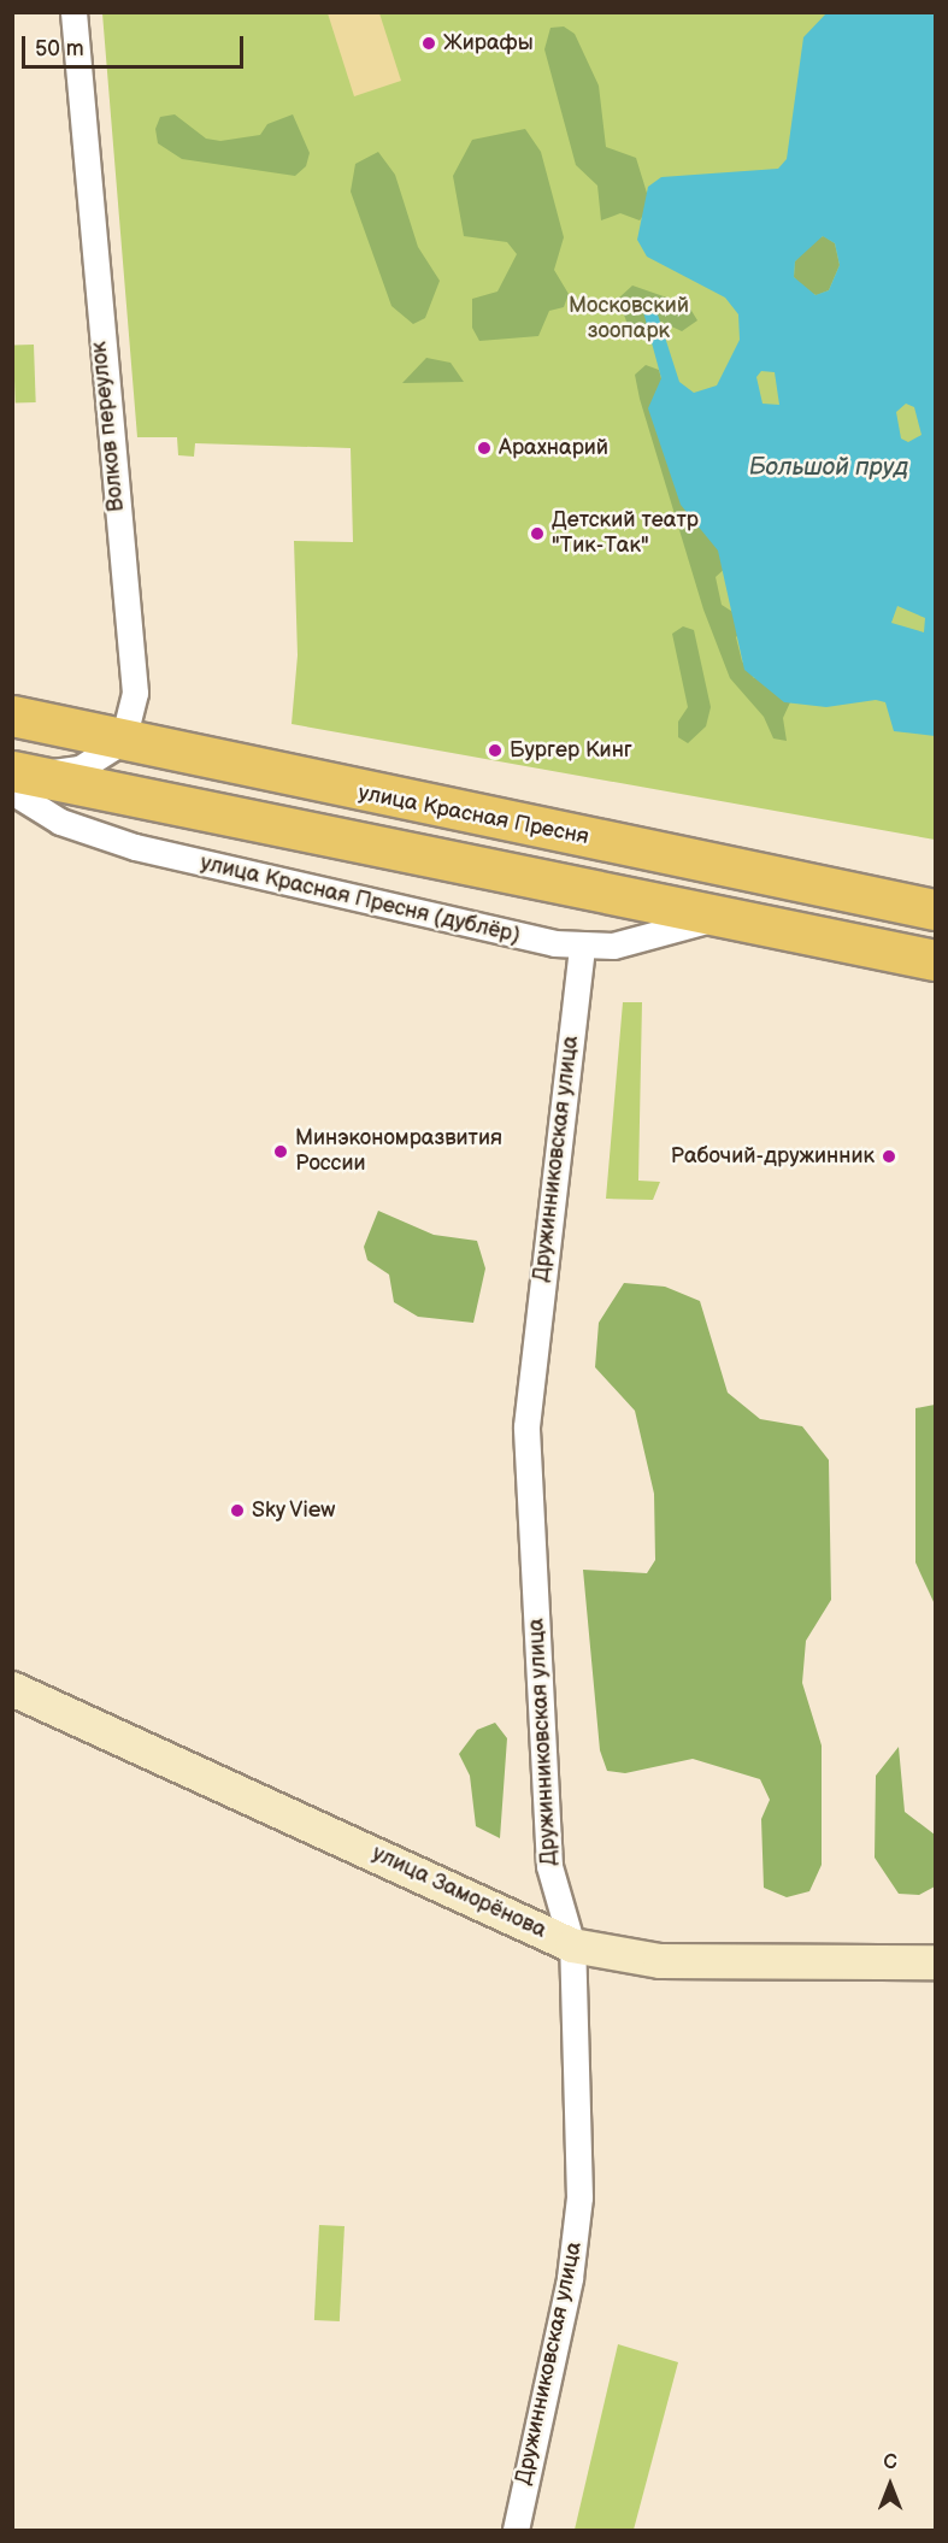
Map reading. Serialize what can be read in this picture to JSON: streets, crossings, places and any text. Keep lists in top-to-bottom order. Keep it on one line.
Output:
{"streets":{"main road":["улица Красная Пресня"],"street":["Волков переулок","улица Красная Пресня (дублёр)","Дружинниковская улица","улица Заморёнова"]},"crossings":[["Волков переулок","улица Красная Пресня"],["улица Красная Пресня (дублёр)","Дружинниковская улица"],["Дружинниковская улица","улица Заморёнова"]],"water":["Большой пруд"],"parks":["Московский зоопарк"],"places":["Жирафы","Арахнарий","Детский театр \"Тик-Так\"","Бургер Кинг","Минэкономразвития России","Рабочий-дружинник","Sky View"],"scale_bar":"50 m","north":"top"}
